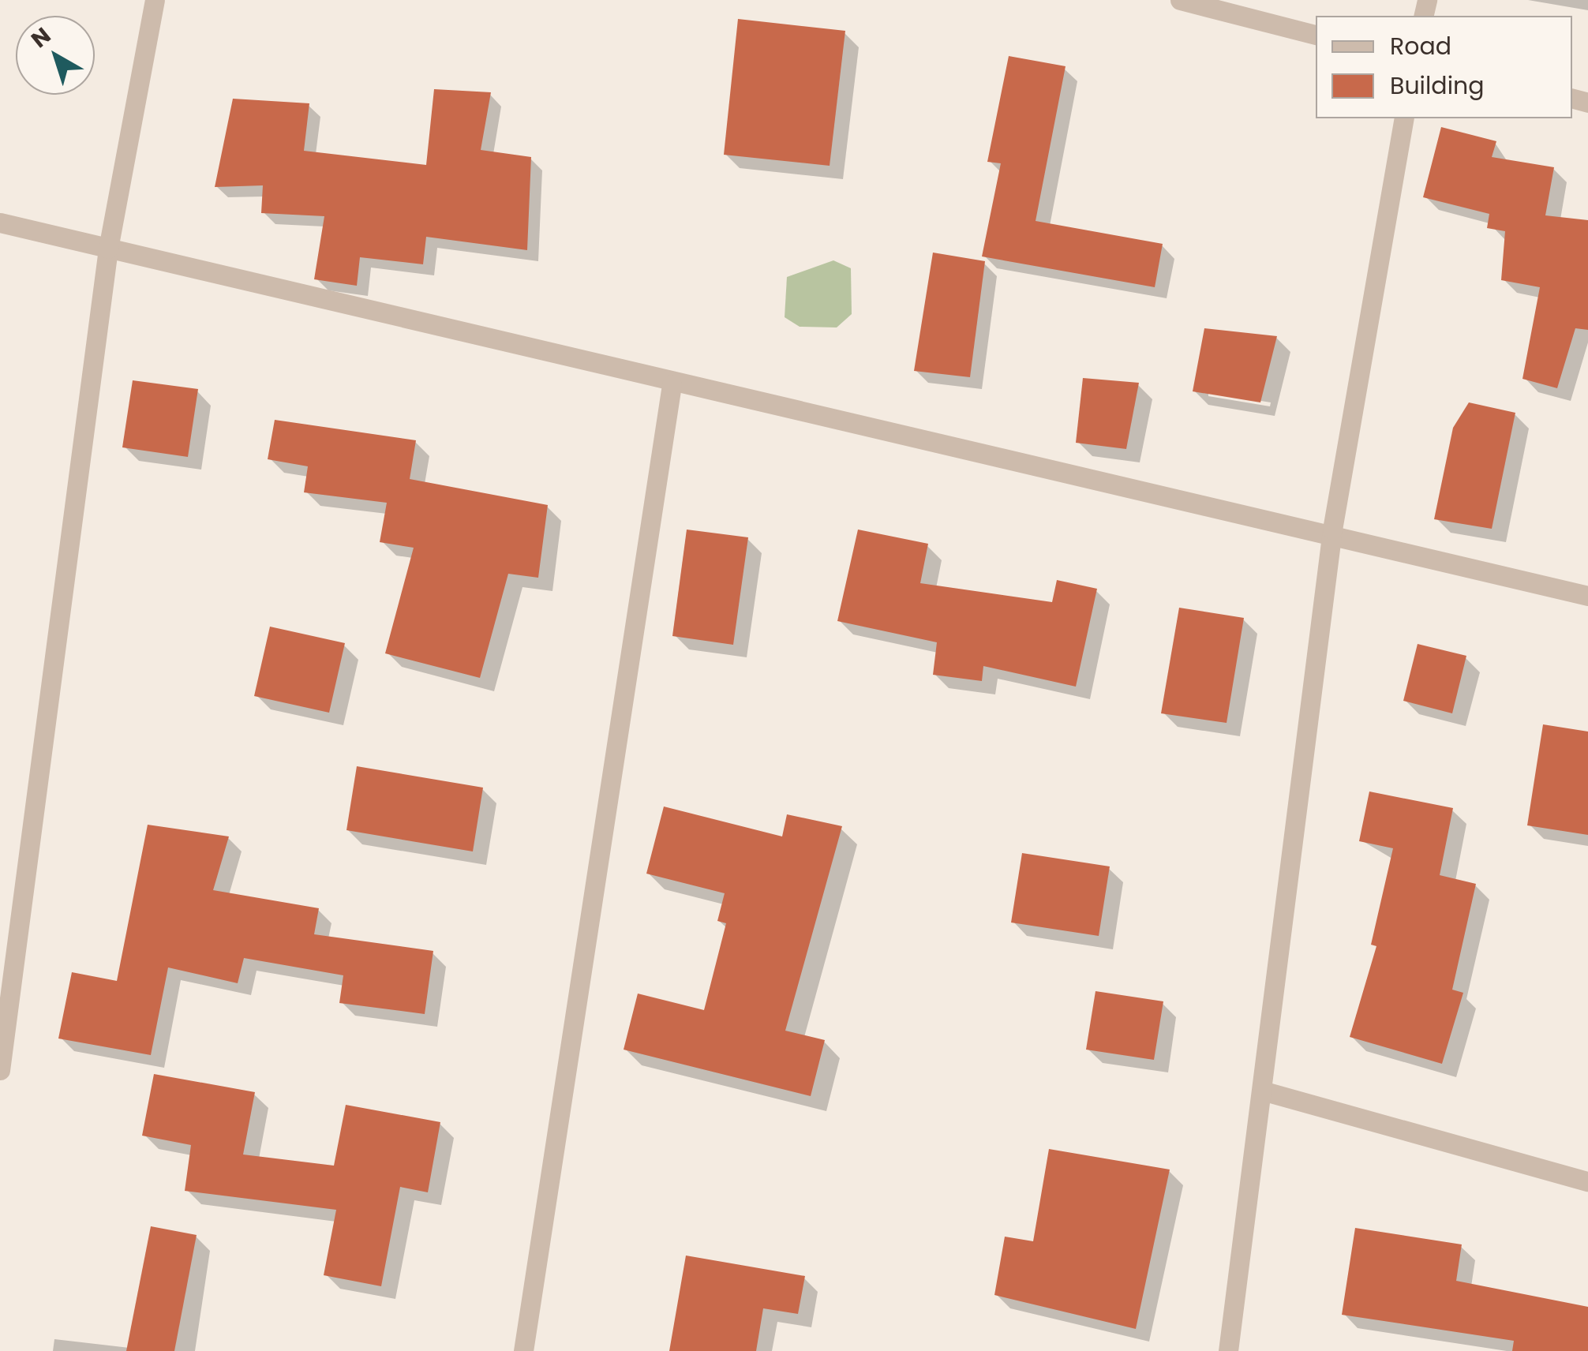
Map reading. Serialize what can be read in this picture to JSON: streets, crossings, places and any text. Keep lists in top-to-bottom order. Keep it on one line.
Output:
{"legend":["Road","Building"],"north":"top left"}
